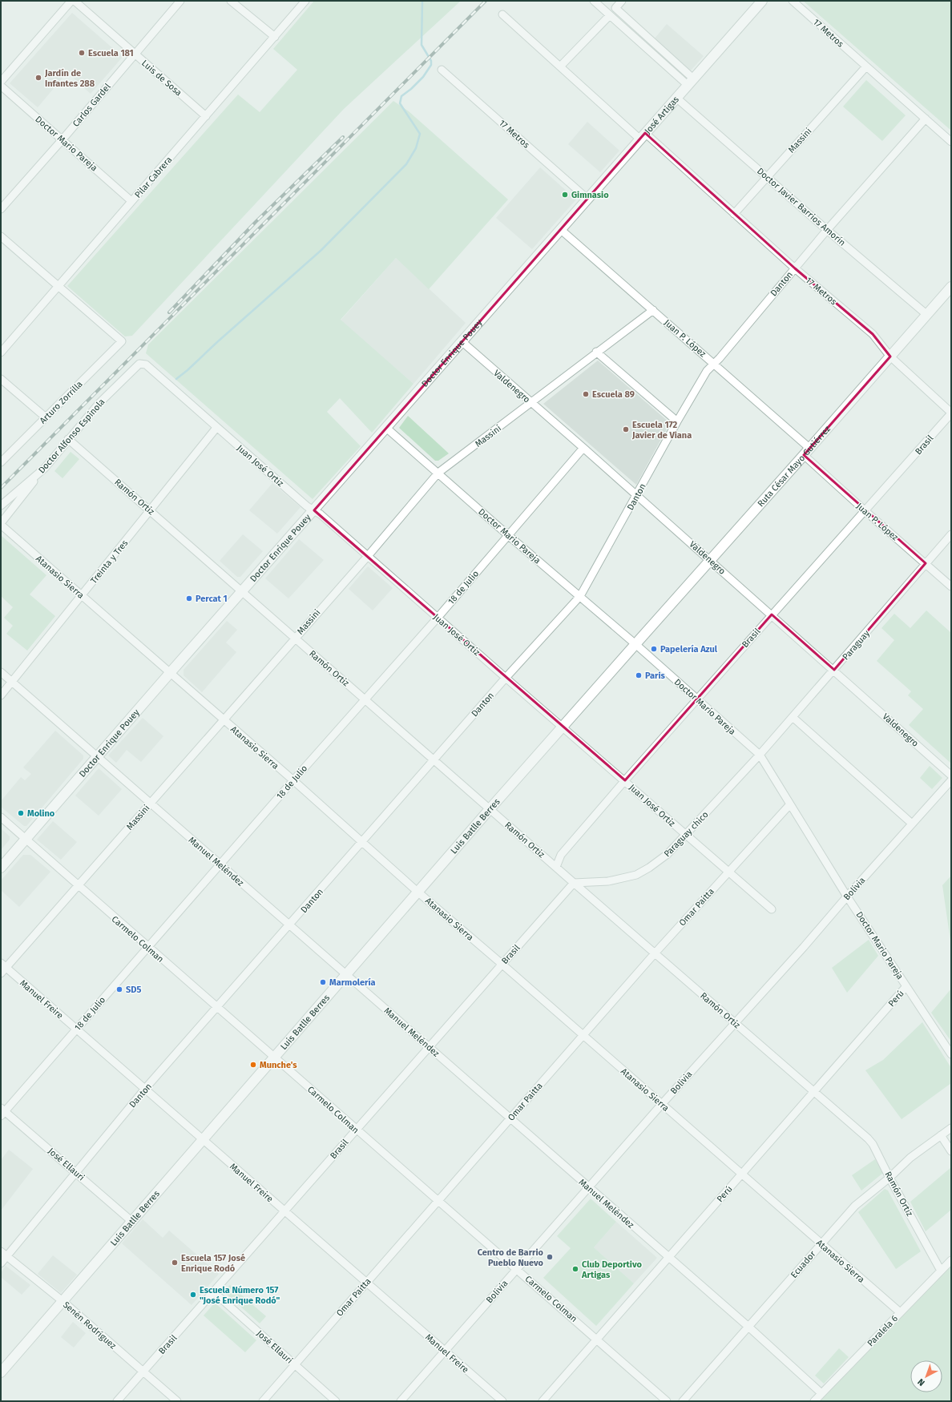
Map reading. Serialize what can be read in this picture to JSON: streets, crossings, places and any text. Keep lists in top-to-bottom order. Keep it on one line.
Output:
{"streets":{"street":["17 Metros","Luis de Sosa","Carlos Gardel","José Artigas","Massini","Doctor Mario Pareja","Pilar Cabrera","Doctor Javier Barrios Amorín","Danton","Juan P. López","Doctor Enrique Pouey","Valdenegro","Arturo Zorrilla","Doctor Alfonso Espínola","Brasil","Juan José Ortiz","Ruta César Mayo Gutiérrez","Ramón Ortiz","Treinta y Tres","Atanasio Sierra","18 de Julio","Paraguay","Luis Batlle Berres","Paraguay chico","Manuel Meléndez","Bolivia","Omar Paitta","Carmelo Colman","Perú","Manuel Freire","José Ellauri","Ecuador","Senén Rodríguez","Paralela 6"]},"crossings":[["17 Metros","José Artigas"],["17 Metros","Massini"],["17 Metros","Danton"],["17 Metros","Brasil"],["17 Metros","Ruta César Mayo Gutiérrez"],["Luis de Sosa","Carlos Gardel"],["Luis de Sosa","Pilar Cabrera"],["Carlos Gardel","Doctor Mario Pareja"],["José Artigas","Doctor Javier Barrios Amorín"],["José Artigas","Juan P. López"],["José Artigas","Doctor Enrique Pouey"],["Massini","Doctor Mario Pareja"],["Massini","Doctor Javier Barrios Amorín"],["Massini","Juan P. López"],["Massini","Valdenegro"],["Massini","Juan José Ortiz"],["Massini","Ramón Ortiz"],["Massini","Atanasio Sierra"],["Massini","Manuel Meléndez"],["Massini","Carmelo Colman"],["Massini","Manuel Freire"],["Doctor Mario Pareja","Pilar Cabrera"],["Doctor Mario Pareja","Danton"],["Doctor Mario Pareja","Doctor Enrique Pouey"],["Doctor Mario Pareja","Brasil"],["Doctor Mario Pareja","Ruta César Mayo Gutiérrez"],["Doctor Mario Pareja","18 de Julio"],["Doctor Mario Pareja","Paraguay"],["Doctor Mario Pareja","Luis Batlle Berres"],["Doctor Mario Pareja","Paraguay chico"],["Doctor Mario Pareja","Bolivia"],["Doctor Mario Pareja","Omar Paitta"],["Doctor Mario Pareja","Perú"],["Pilar Cabrera","Arturo Zorrilla"],["Doctor Javier Barrios Amorín","Danton"],["Doctor Javier Barrios Amorín","Ruta César Mayo Gutiérrez"],["Danton","Juan P. López"],["Danton","Valdenegro"],["Danton","Juan José Ortiz"],["Danton","Ramón Ortiz"],["Danton","Atanasio Sierra"],["Danton","Manuel Meléndez"],["Danton","Carmelo Colman"],["Danton","Manuel Freire"],["Danton","José Ellauri"],["Danton","Senén Rodríguez"],["Juan P. López","Doctor Enrique Pouey"],["Juan P. López","Brasil"],["Juan P. López","Ruta César Mayo Gutiérrez"],["Juan P. López","Paraguay"],["Doctor Enrique Pouey","Valdenegro"],["Doctor Enrique Pouey","Juan José Ortiz"],["Doctor Enrique Pouey","Ramón Ortiz"],["Doctor Enrique Pouey","Atanasio Sierra"],["Doctor Enrique Pouey","Manuel Meléndez"],["Doctor Enrique Pouey","Carmelo Colman"],["Valdenegro","Brasil"],["Valdenegro","Ruta César Mayo Gutiérrez"],["Valdenegro","18 de Julio"],["Valdenegro","Paraguay"],["Doctor Alfonso Espínola","Juan José Ortiz"],["Doctor Alfonso Espínola","Ramón Ortiz"],["Brasil","Juan José Ortiz"],["Brasil","Ramón Ortiz"],["Brasil","Atanasio Sierra"],["Brasil","Paraguay chico"],["Brasil","Manuel Meléndez"],["Brasil","Carmelo Colman"],["Brasil","Manuel Freire"],["Brasil","José Ellauri"],["Brasil","Senén Rodríguez"],["Juan José Ortiz","Treinta y Tres"],["Juan José Ortiz","18 de Julio"],["Juan José Ortiz","Luis Batlle Berres"],["Juan José Ortiz","Paraguay chico"],["Juan José Ortiz","Omar Paitta"],["Ruta César Mayo Gutiérrez","Luis Batlle Berres"],["Ramón Ortiz","Treinta y Tres"],["Ramón Ortiz","18 de Julio"],["Ramón Ortiz","Luis Batlle Berres"],["Ramón Ortiz","Paraguay chico"],["Ramón Ortiz","Bolivia"],["Ramón Ortiz","Omar Paitta"],["Ramón Ortiz","Perú"],["Ramón Ortiz","Ecuador"],["Ramón Ortiz","Paralela 6"],["Treinta y Tres","Atanasio Sierra"],["Treinta y Tres","Manuel Meléndez"],["Atanasio Sierra","18 de Julio"],["Atanasio Sierra","Luis Batlle Berres"],["Atanasio Sierra","Bolivia"],["Atanasio Sierra","Omar Paitta"],["Atanasio Sierra","Perú"],["Atanasio Sierra","Ecuador"],["Atanasio Sierra","Paralela 6"],["18 de Julio","Manuel Meléndez"],["18 de Julio","Carmelo Colman"],["18 de Julio","Manuel Freire"],["18 de Julio","José Ellauri"],["Paraguay","Paraguay chico"],["Luis Batlle Berres","Manuel Meléndez"],["Luis Batlle Berres","Carmelo Colman"],["Luis Batlle Berres","Manuel Freire"],["Luis Batlle Berres","José Ellauri"],["Luis Batlle Berres","Senén Rodríguez"],["Manuel Meléndez","Bolivia"],["Manuel Meléndez","Omar Paitta"],["Manuel Meléndez","Perú"],["Manuel Meléndez","Ecuador"],["Manuel Meléndez","Paralela 6"],["Bolivia","Carmelo Colman"],["Bolivia","Manuel Freire"],["Omar Paitta","Carmelo Colman"],["Omar Paitta","Manuel Freire"],["Omar Paitta","José Ellauri"],["Carmelo Colman","Perú"]],"places":["Escuela 181","Jardín de Infantes 288","Gimnasio","Escuela 89","Escuela 172 Javier de Viana","Percat 1","Papelería Azul","Paris","Molino","Marmolería","SD5","Munche's","Centro de Barrio Pueblo Nuevo","Escuela 157 José Enrique Rodó","Club Deportivo Artigas","Escuela Número 157 \"José Enrique Rodó\""],"north":"bottom left"}
